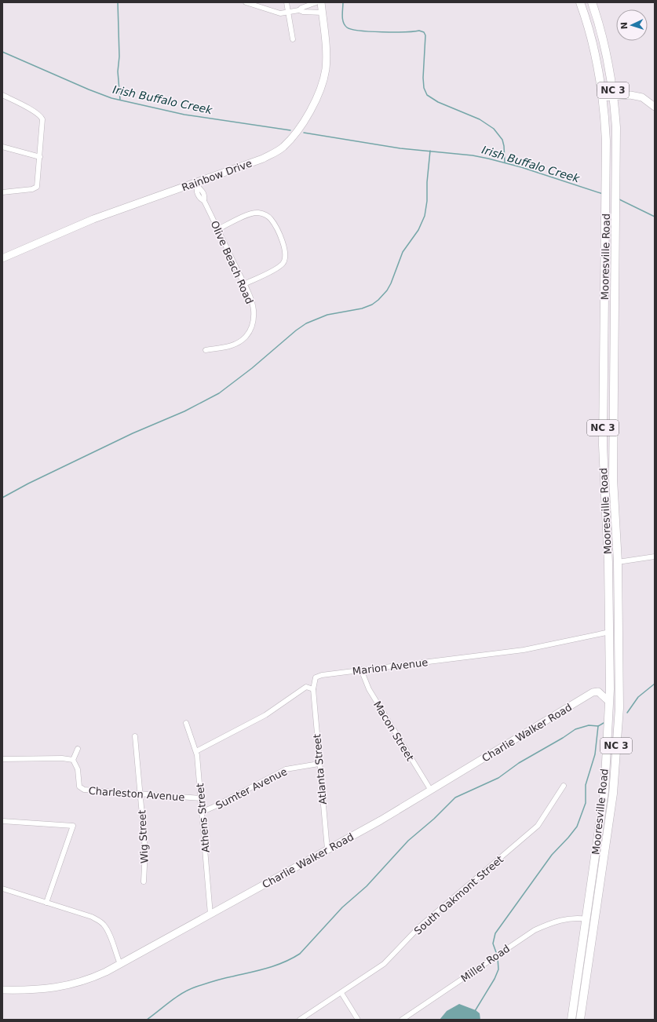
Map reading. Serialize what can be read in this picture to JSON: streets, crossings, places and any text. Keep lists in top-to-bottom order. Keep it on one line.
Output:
{"streets":{"main road":["NC 3","Mooresville Road"],"street":["Rainbow Drive","Olive Beach Road","Marion Avenue","Macon Street","Charlie Walker Road","Atlanta Street","Sumter Avenue","Charleston Avenue","Athens Street","Wig Street","South Oakmont Street","Miller Road"]},"crossings":[["Rainbow Drive","Olive Beach Road"],["Mooresville Road","Marion Avenue"],["Mooresville Road","Charlie Walker Road"],["Mooresville Road","Miller Road"],["Marion Avenue","Macon Street"],["Marion Avenue","Atlanta Street"],["Macon Street","Charlie Walker Road"],["Charlie Walker Road","Atlanta Street"],["Charlie Walker Road","Athens Street"],["Atlanta Street","Sumter Avenue"],["Sumter Avenue","Athens Street"],["Charleston Avenue","Athens Street"],["Charleston Avenue","Wig Street"]],"water":["Irish Buffalo Creek"],"north":"left"}
